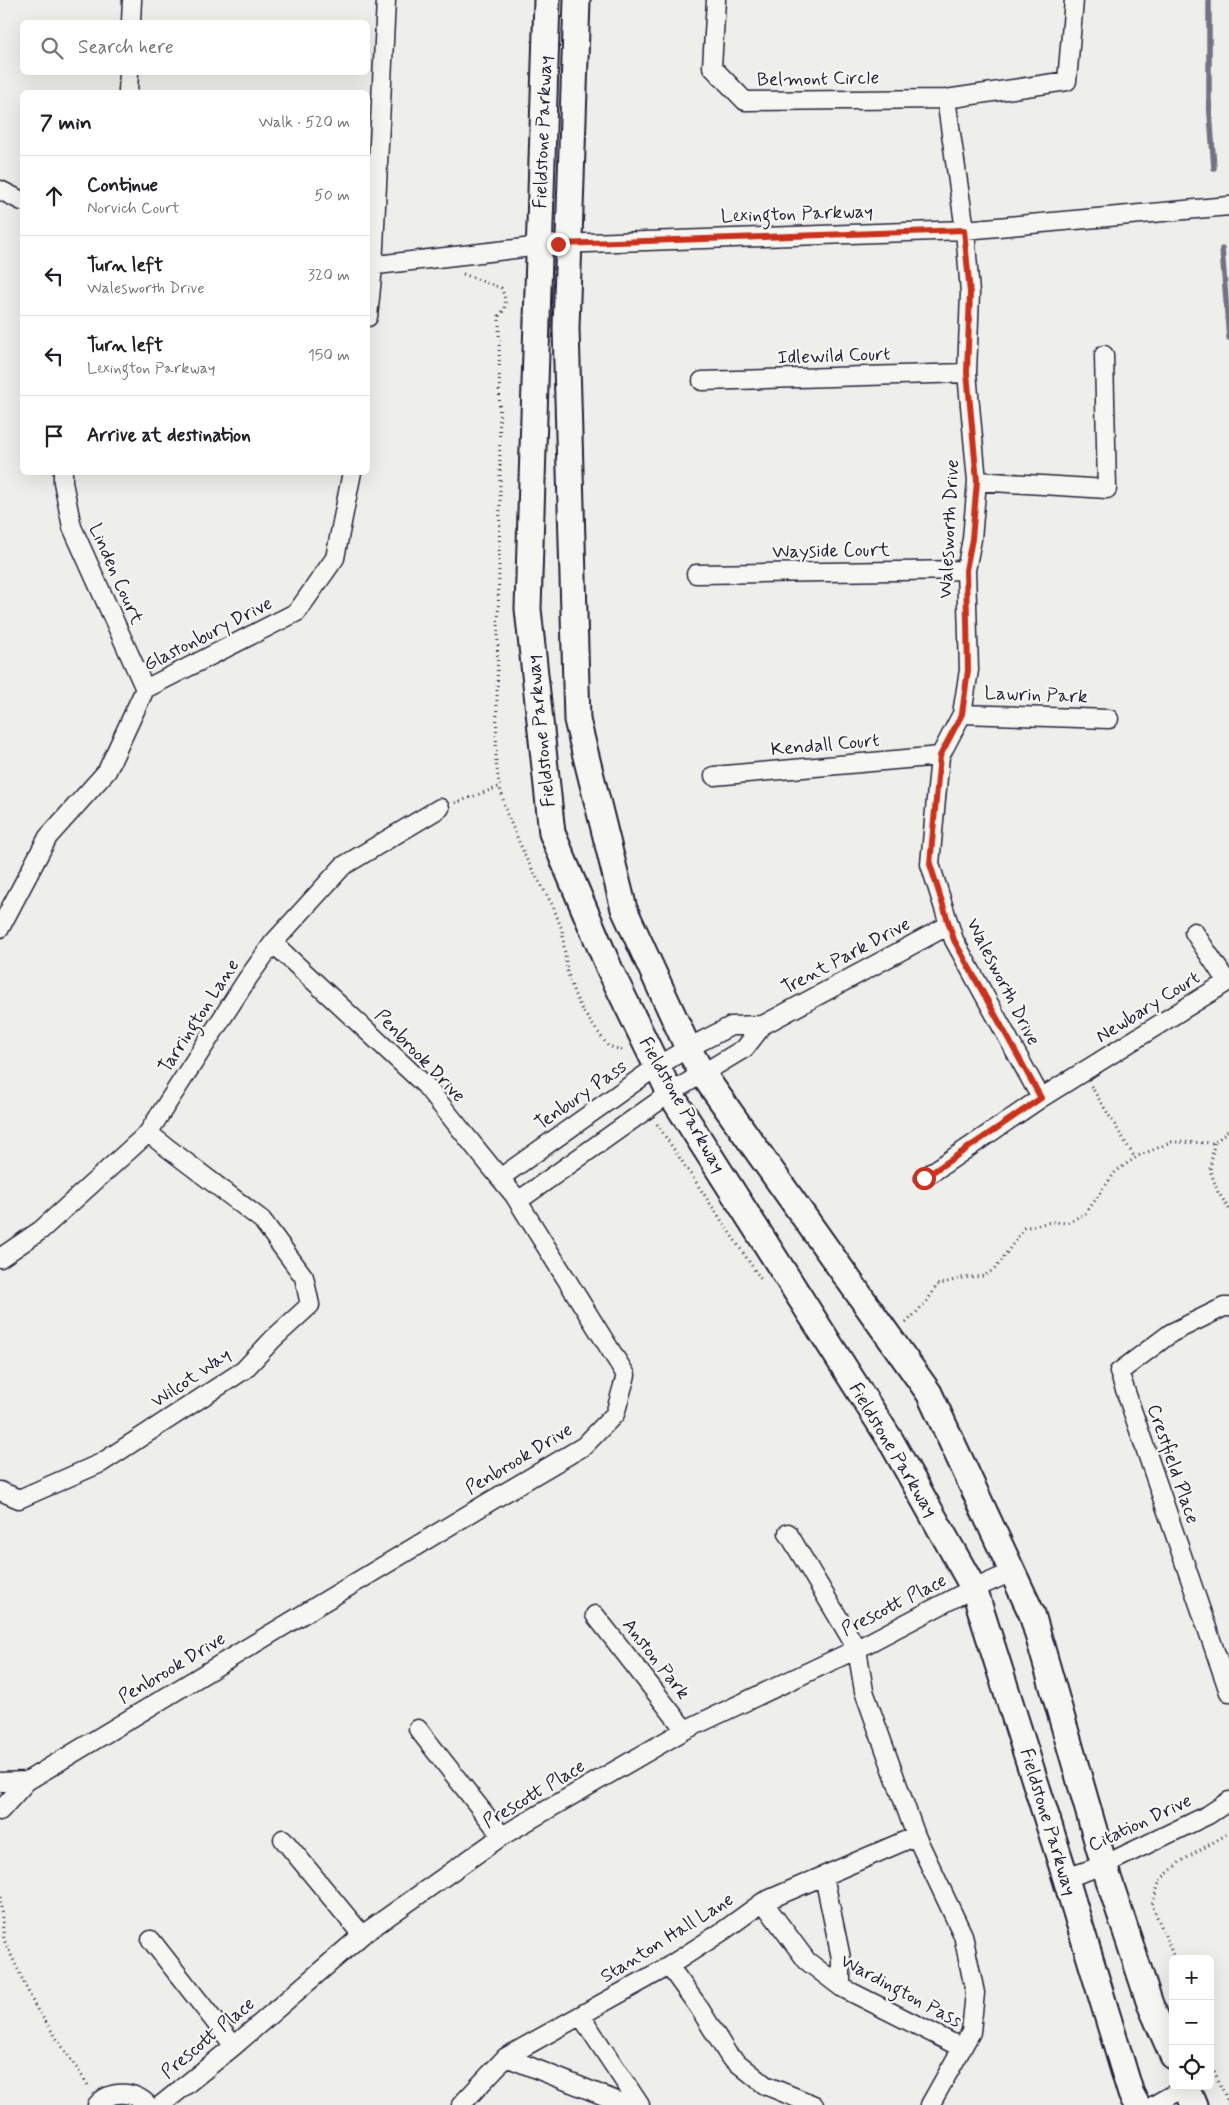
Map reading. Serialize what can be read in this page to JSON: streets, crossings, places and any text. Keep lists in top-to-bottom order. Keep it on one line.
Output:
{"streets":{"street":["Belmont Circle","Fieldstone Parkway","Lexington Parkway","Idlewild Court","Walesworth Drive","Wayside Court","Linden Court","Glastonbury Drive","Lawrin Park","Kendall Court","Trent Park Drive","Newbary Court","Tarrington Lane","Penbrook Drive","Tenbury Pass","Wilcot Way","Crestfield Place","Prescott Place","Anston Park","Citation Drive","Stanton Hall Lane","Wardington Pass"]},"crossings":[["Fieldstone Parkway","Lexington Parkway"],["Fieldstone Parkway","Trent Park Drive"],["Fieldstone Parkway","Tenbury Pass"],["Fieldstone Parkway","Prescott Place"],["Fieldstone Parkway","Citation Drive"],["Lexington Parkway","Walesworth Drive"],["Idlewild Court","Walesworth Drive"],["Walesworth Drive","Wayside Court"],["Walesworth Drive","Lawrin Park"],["Walesworth Drive","Kendall Court"],["Walesworth Drive","Trent Park Drive"],["Walesworth Drive","Newbary Court"],["Linden Court","Glastonbury Drive"],["Trent Park Drive","Tenbury Pass"],["Tarrington Lane","Penbrook Drive"],["Tarrington Lane","Wilcot Way"],["Penbrook Drive","Tenbury Pass"],["Prescott Place","Anston Park"],["Stanton Hall Lane","Wardington Pass"]],"page":{"search":"Search here","heading":["7 min","Walk · 520 m"],"list":[["Continue","Norvich Court","50 m"],["Turn left","Walesworth Drive","320 m"],["Turn left","Lexington Parkway","150 m"],"Arrive at destination"],"map_buttons":["+","−"]}}
